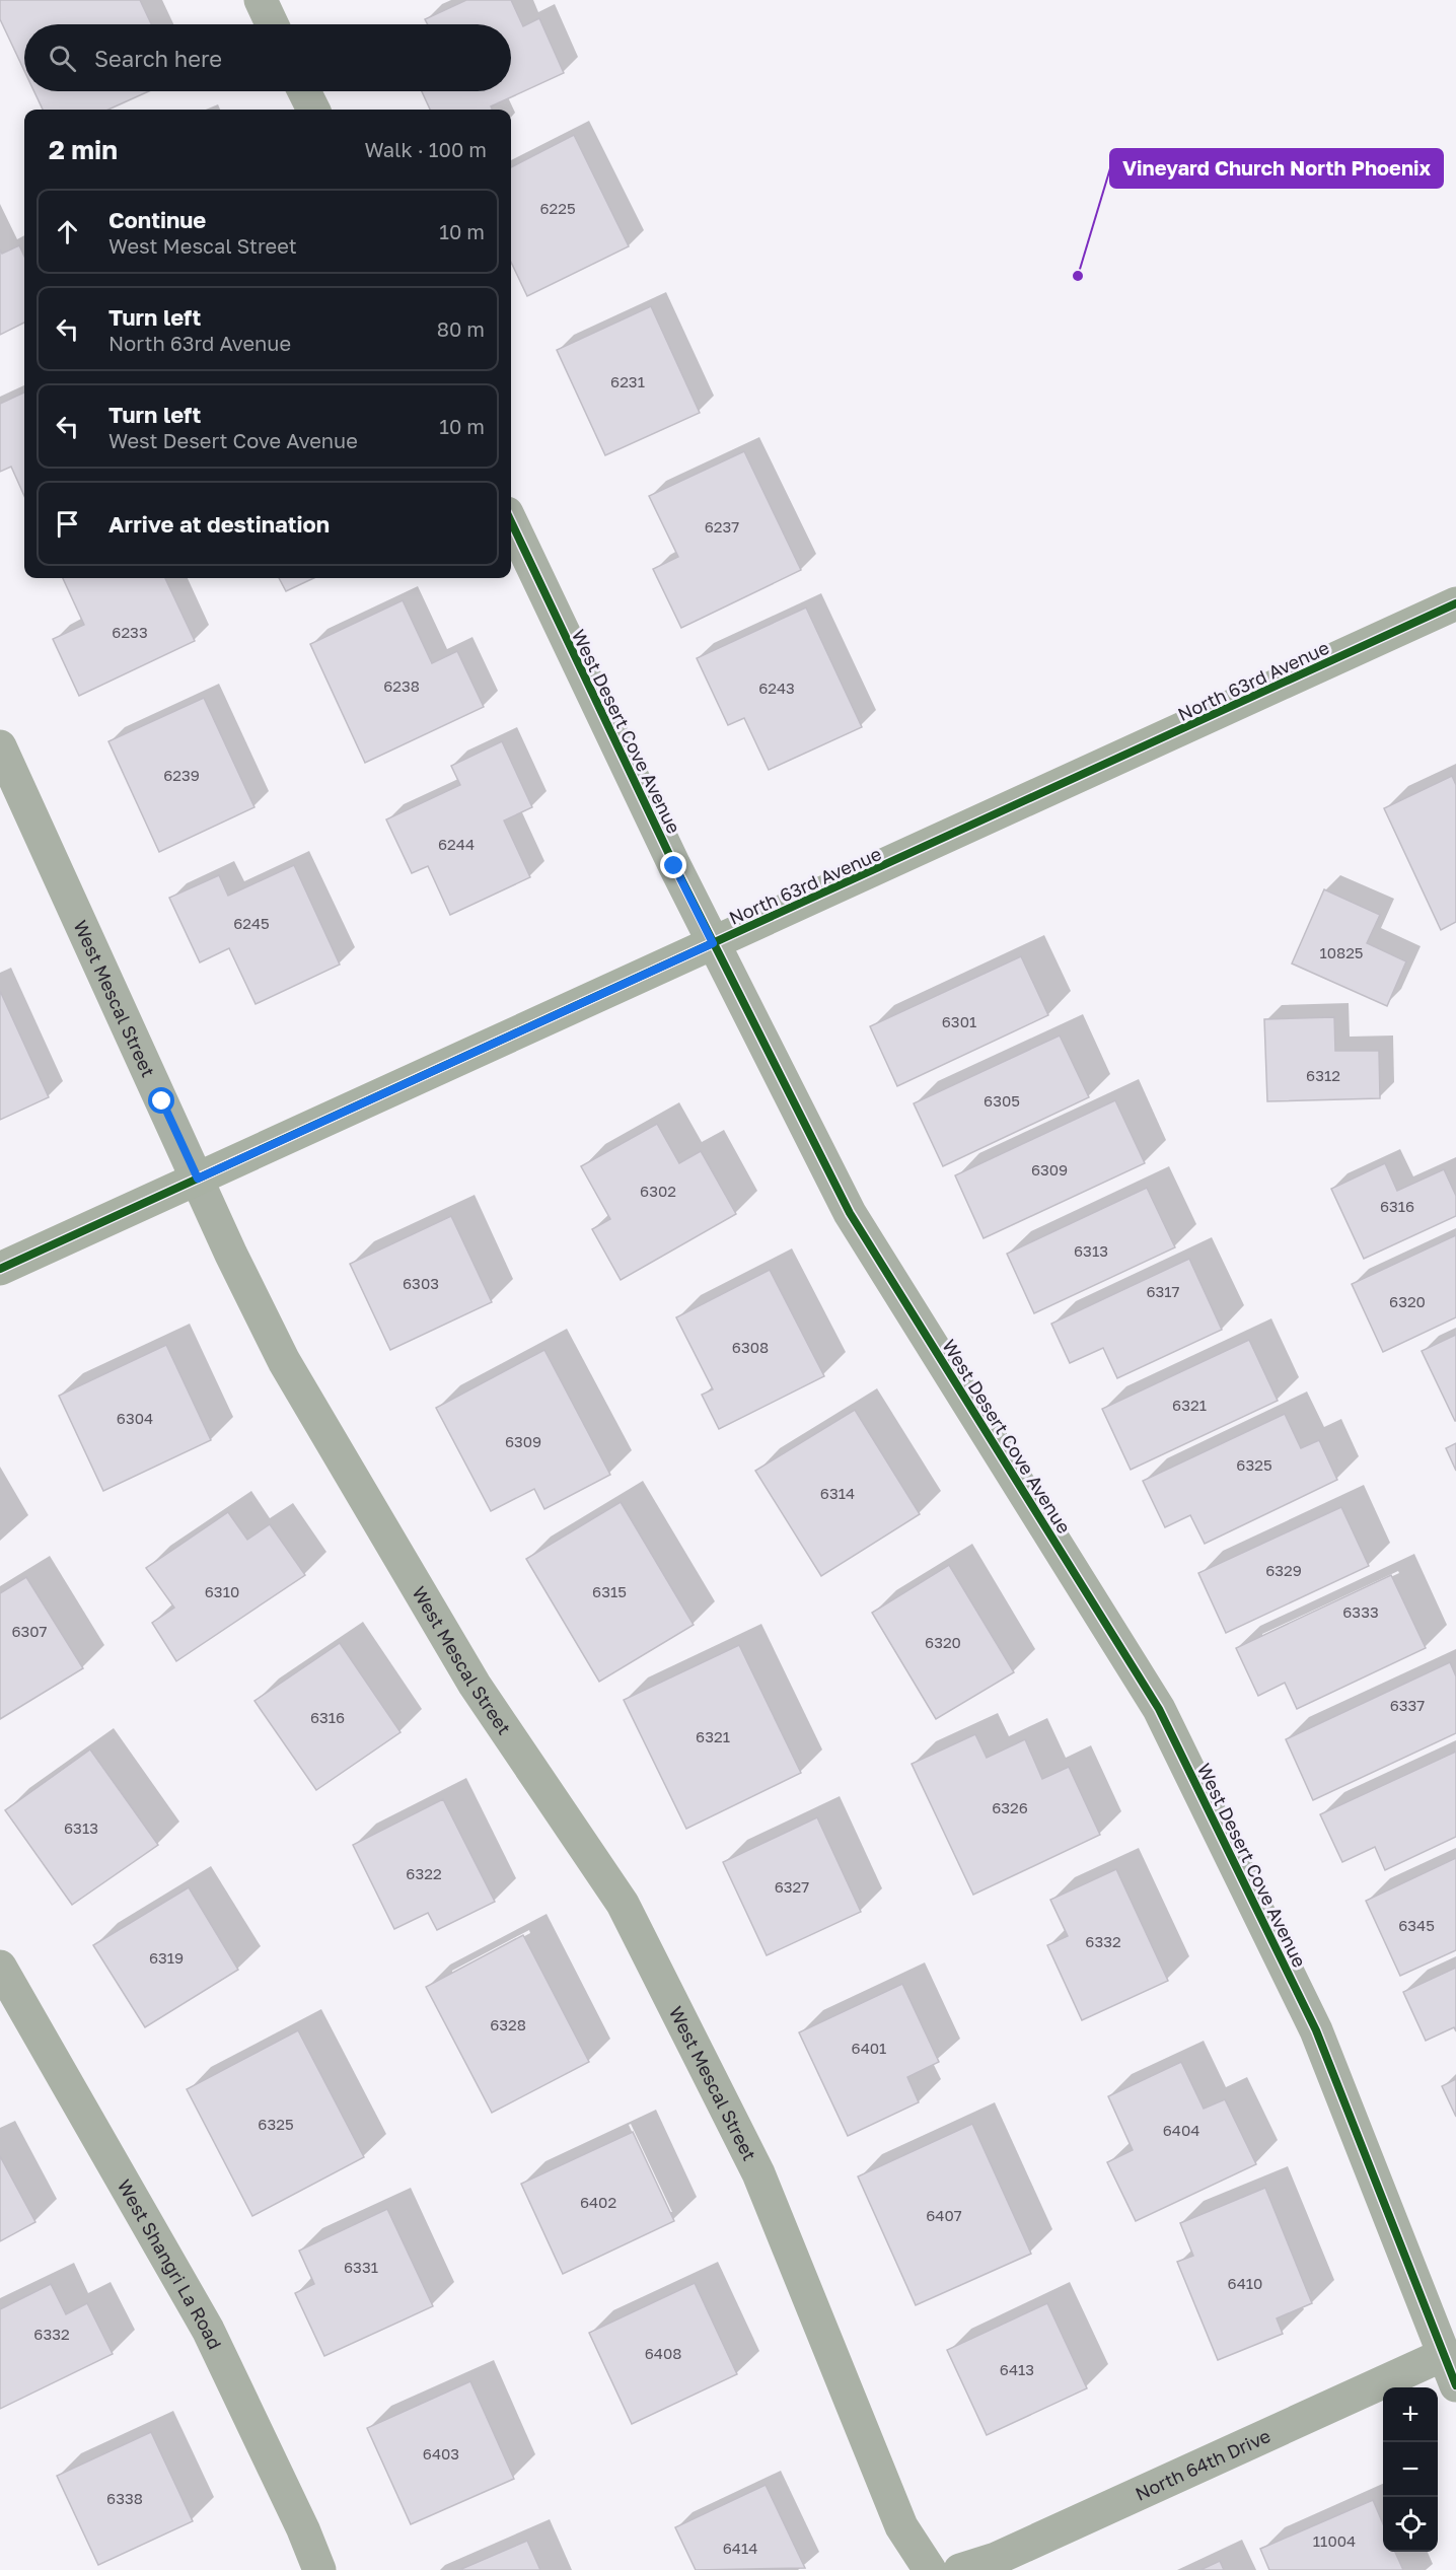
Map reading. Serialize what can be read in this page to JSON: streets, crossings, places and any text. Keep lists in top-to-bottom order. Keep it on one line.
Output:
{"streets":{"street":["North 63rd Avenue","West Desert Cove Avenue","West Mescal Street","West Shangri La Road","North 64th Drive"]},"crossings":[["North 63rd Avenue","West Desert Cove Avenue"],["North 63rd Avenue","West Mescal Street"],["West Desert Cove Avenue","North 64th Drive"]],"places":["Vineyard Church North Phoenix"],"house_numbers":["6225","6231","6237","6233","6238","6243","6239","6244","6245","10825","6301","6312","6305","6309","6302","6316","6313","6303","6317","6320","6308","6321","6304","6309","6325","6314","6329","6310","6315","6333","6307","6320","6337","6316","6321","6326","6313","6322","6327","6345","6332","6319","6328","6401","6325","6404","6402","6407","6331","6410","6332","6408","6413","6403","6338","11004","6414"],"page":{"search":"Search here","heading":["2 min","Walk · 100 m"],"list":[["Continue","West Mescal Street","10 m"],["Turn left","North 63rd Avenue","80 m"],["Turn left","West Desert Cove Avenue","10 m"],"Arrive at destination"],"map_buttons":["+","−"]}}
